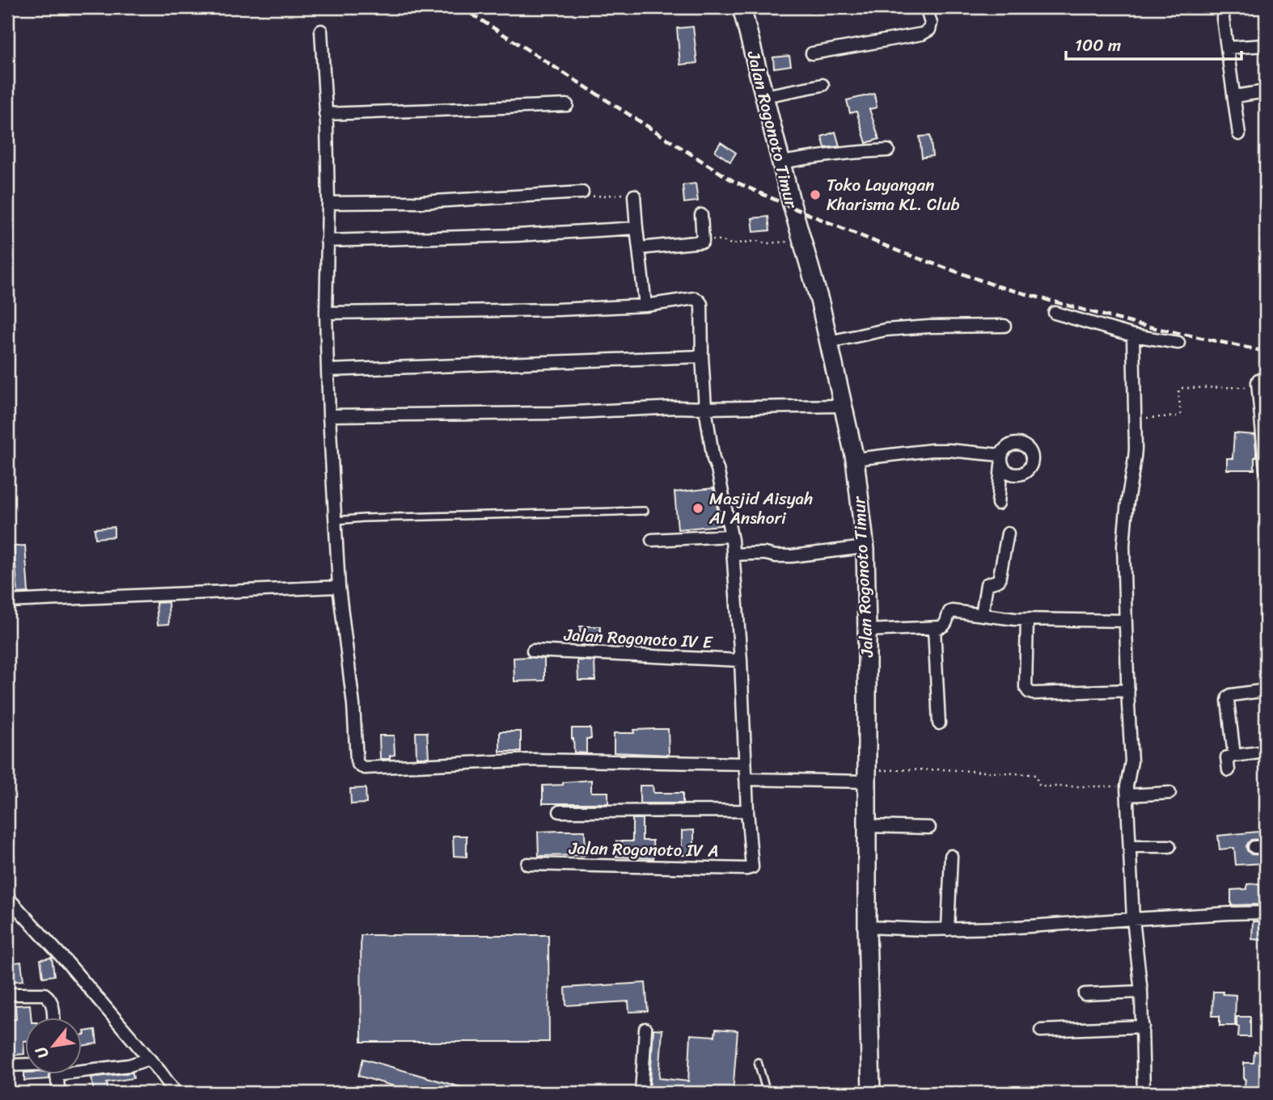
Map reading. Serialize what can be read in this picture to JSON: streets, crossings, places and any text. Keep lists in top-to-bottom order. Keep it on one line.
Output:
{"streets":{"main road":["Jalan Rogonoto Timur"],"street":["Jalan Rogonoto IV E","Jalan Rogonoto IV A"]},"places":["Toko Layangan Kharisma KL. Club","Masjid Aisyah Al Anshori"],"scale_bar":"100 m","north":"bottom left"}
